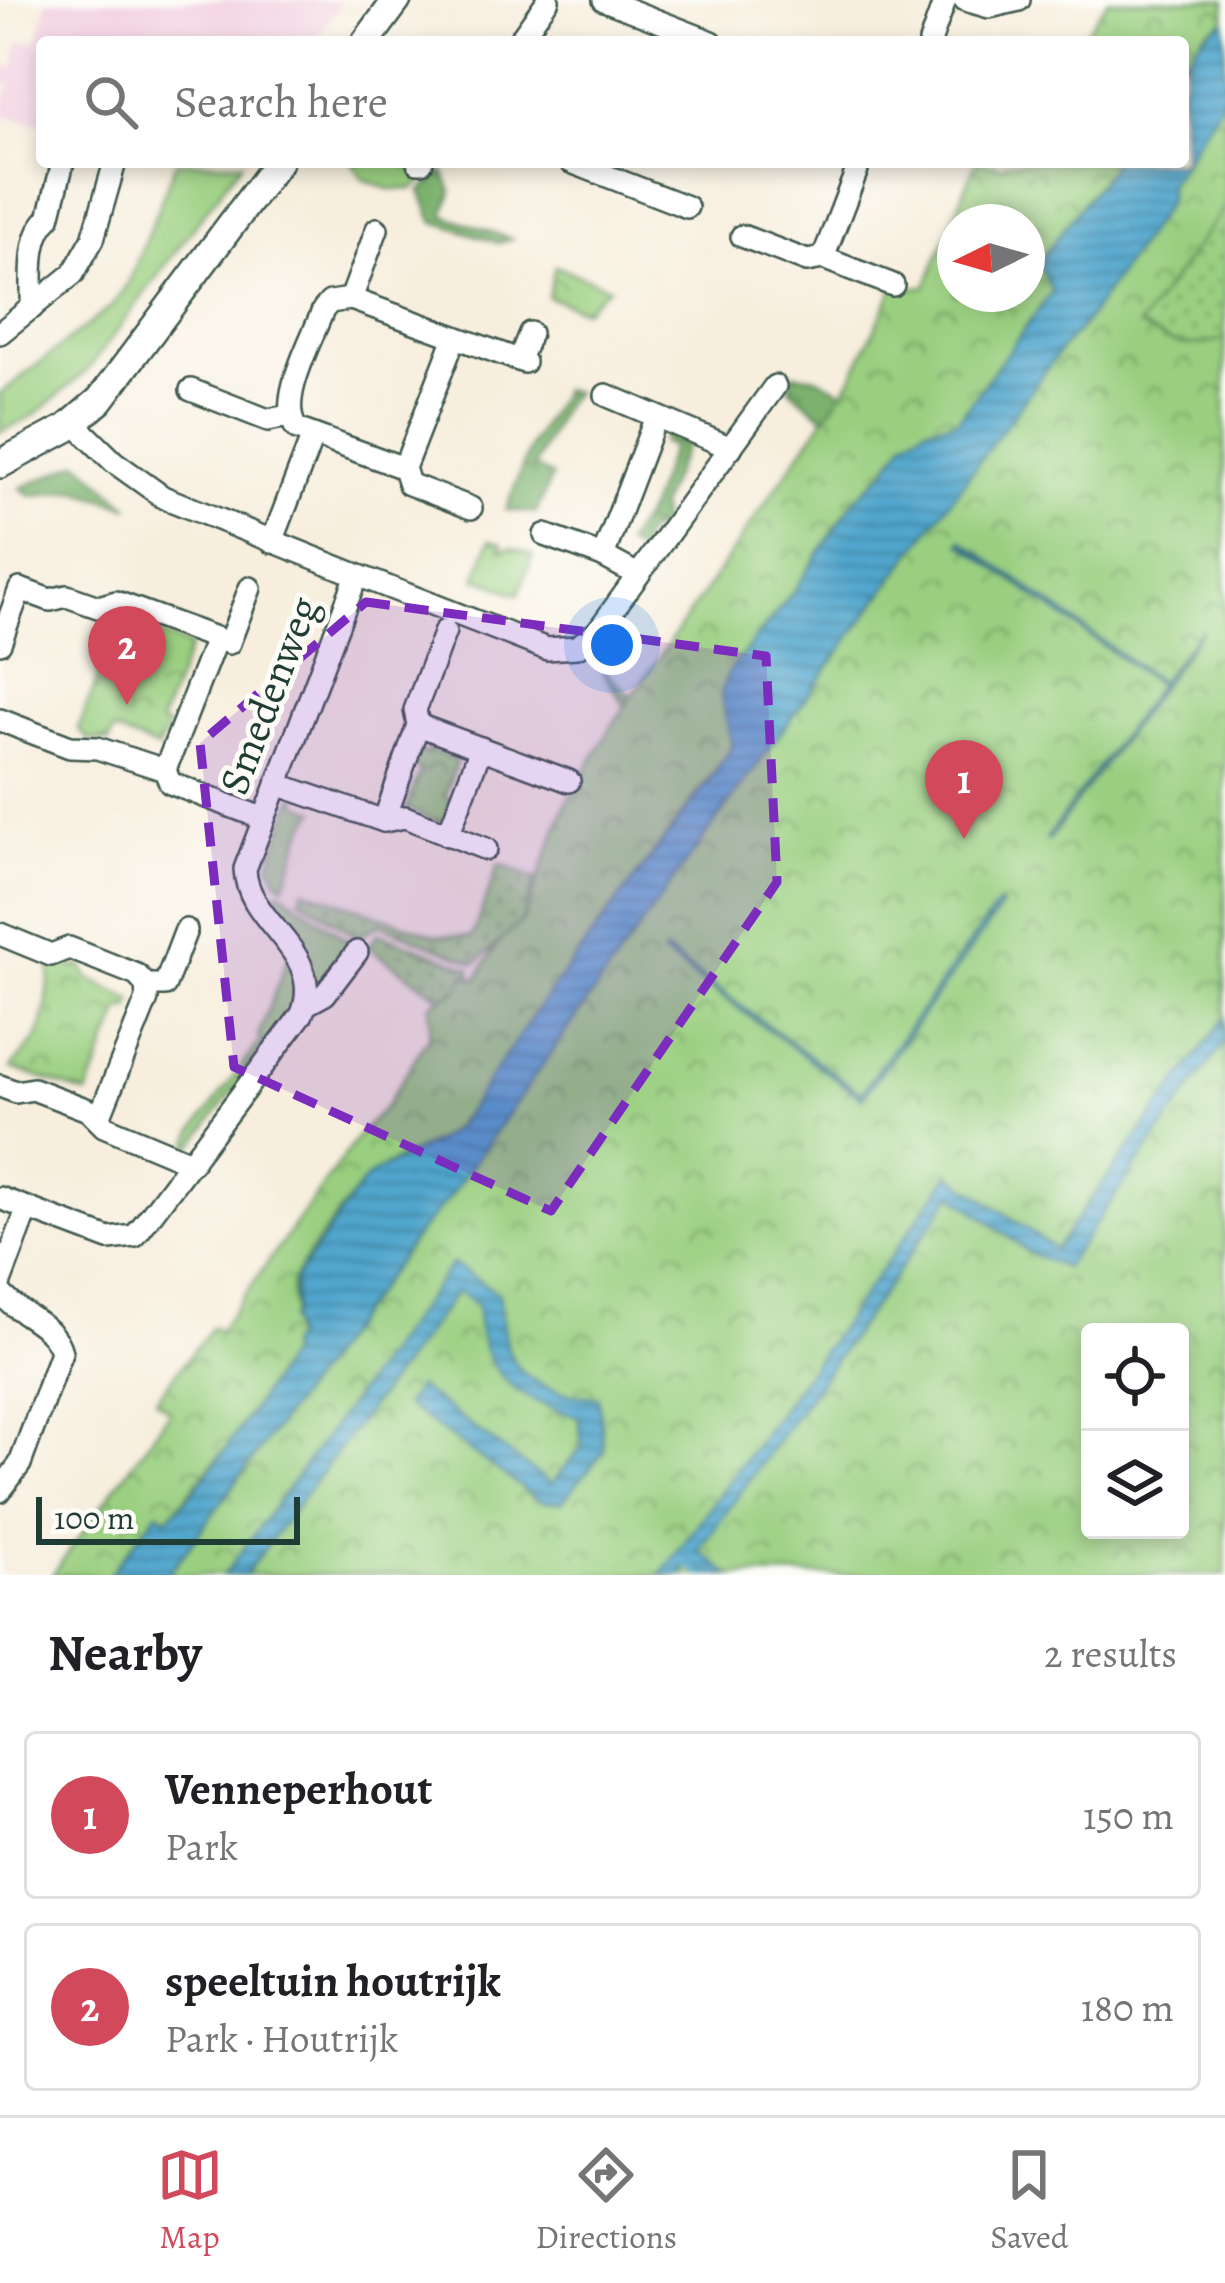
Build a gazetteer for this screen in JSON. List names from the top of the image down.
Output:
{
  "streets": {
    "street": ["Smedenweg"]
  },
  "scale_bar": "100 m",
  "north": "left",
  "page": {
    "search": "Search here",
    "pins": ["2", "1"],
    "scale": "100 m",
    "heading": ["Nearby", "2 results"],
    "list": [
      {
        "mark": "1",
        "name": "Venneperhout",
        "note": "Park",
        "value": "150 m"
      },
      {
        "mark": "2",
        "name": "speeltuin houtrijk",
        "note": "Park · Houtrijk",
        "value": "180 m"
      }
    ],
    "nav": ["Map", "Directions", "Saved"]
  }
}
